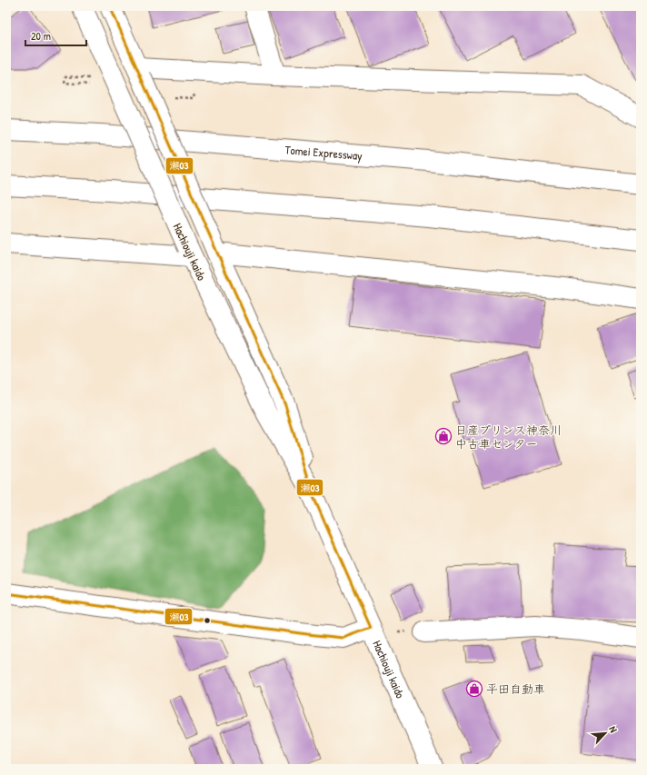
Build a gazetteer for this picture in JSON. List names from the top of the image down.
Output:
{
  "streets": {
    "main road": ["Tomei Expressway", "Hachiouji kaido"]
  },
  "places": {
    "shop": ["日産プリンス神奈川 中古車センター", "平田自動車"]
  },
  "lines": ["transit line 瀬03"],
  "scale_bar": "20 m",
  "north": "top right"
}
